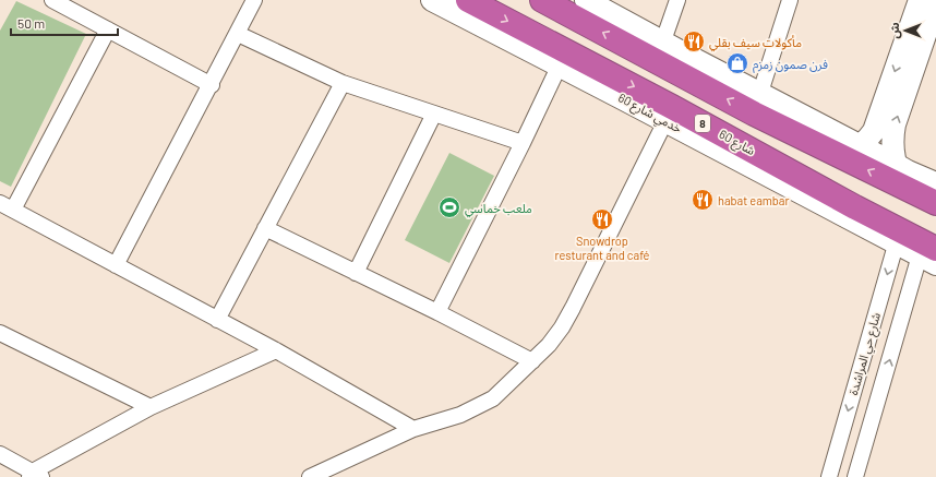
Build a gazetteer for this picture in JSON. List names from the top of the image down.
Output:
{
  "streets": {
    "highway": ["8", "شارع 60"],
    "street": ["شارع حي المراشدة"]
  },
  "crossings": [
    ["شارع 60", "شارع حي المراشدة"]
  ],
  "places": {
    "restaurant": ["مأكولات سيف بقلي", "habat eambar", "Snowdrop resturant and café"],
    "shop": ["فرن صمون زمزم"],
    "sports": ["ملعب خماسي"]
  },
  "scale_bar": "50 m",
  "north": "left"
}
